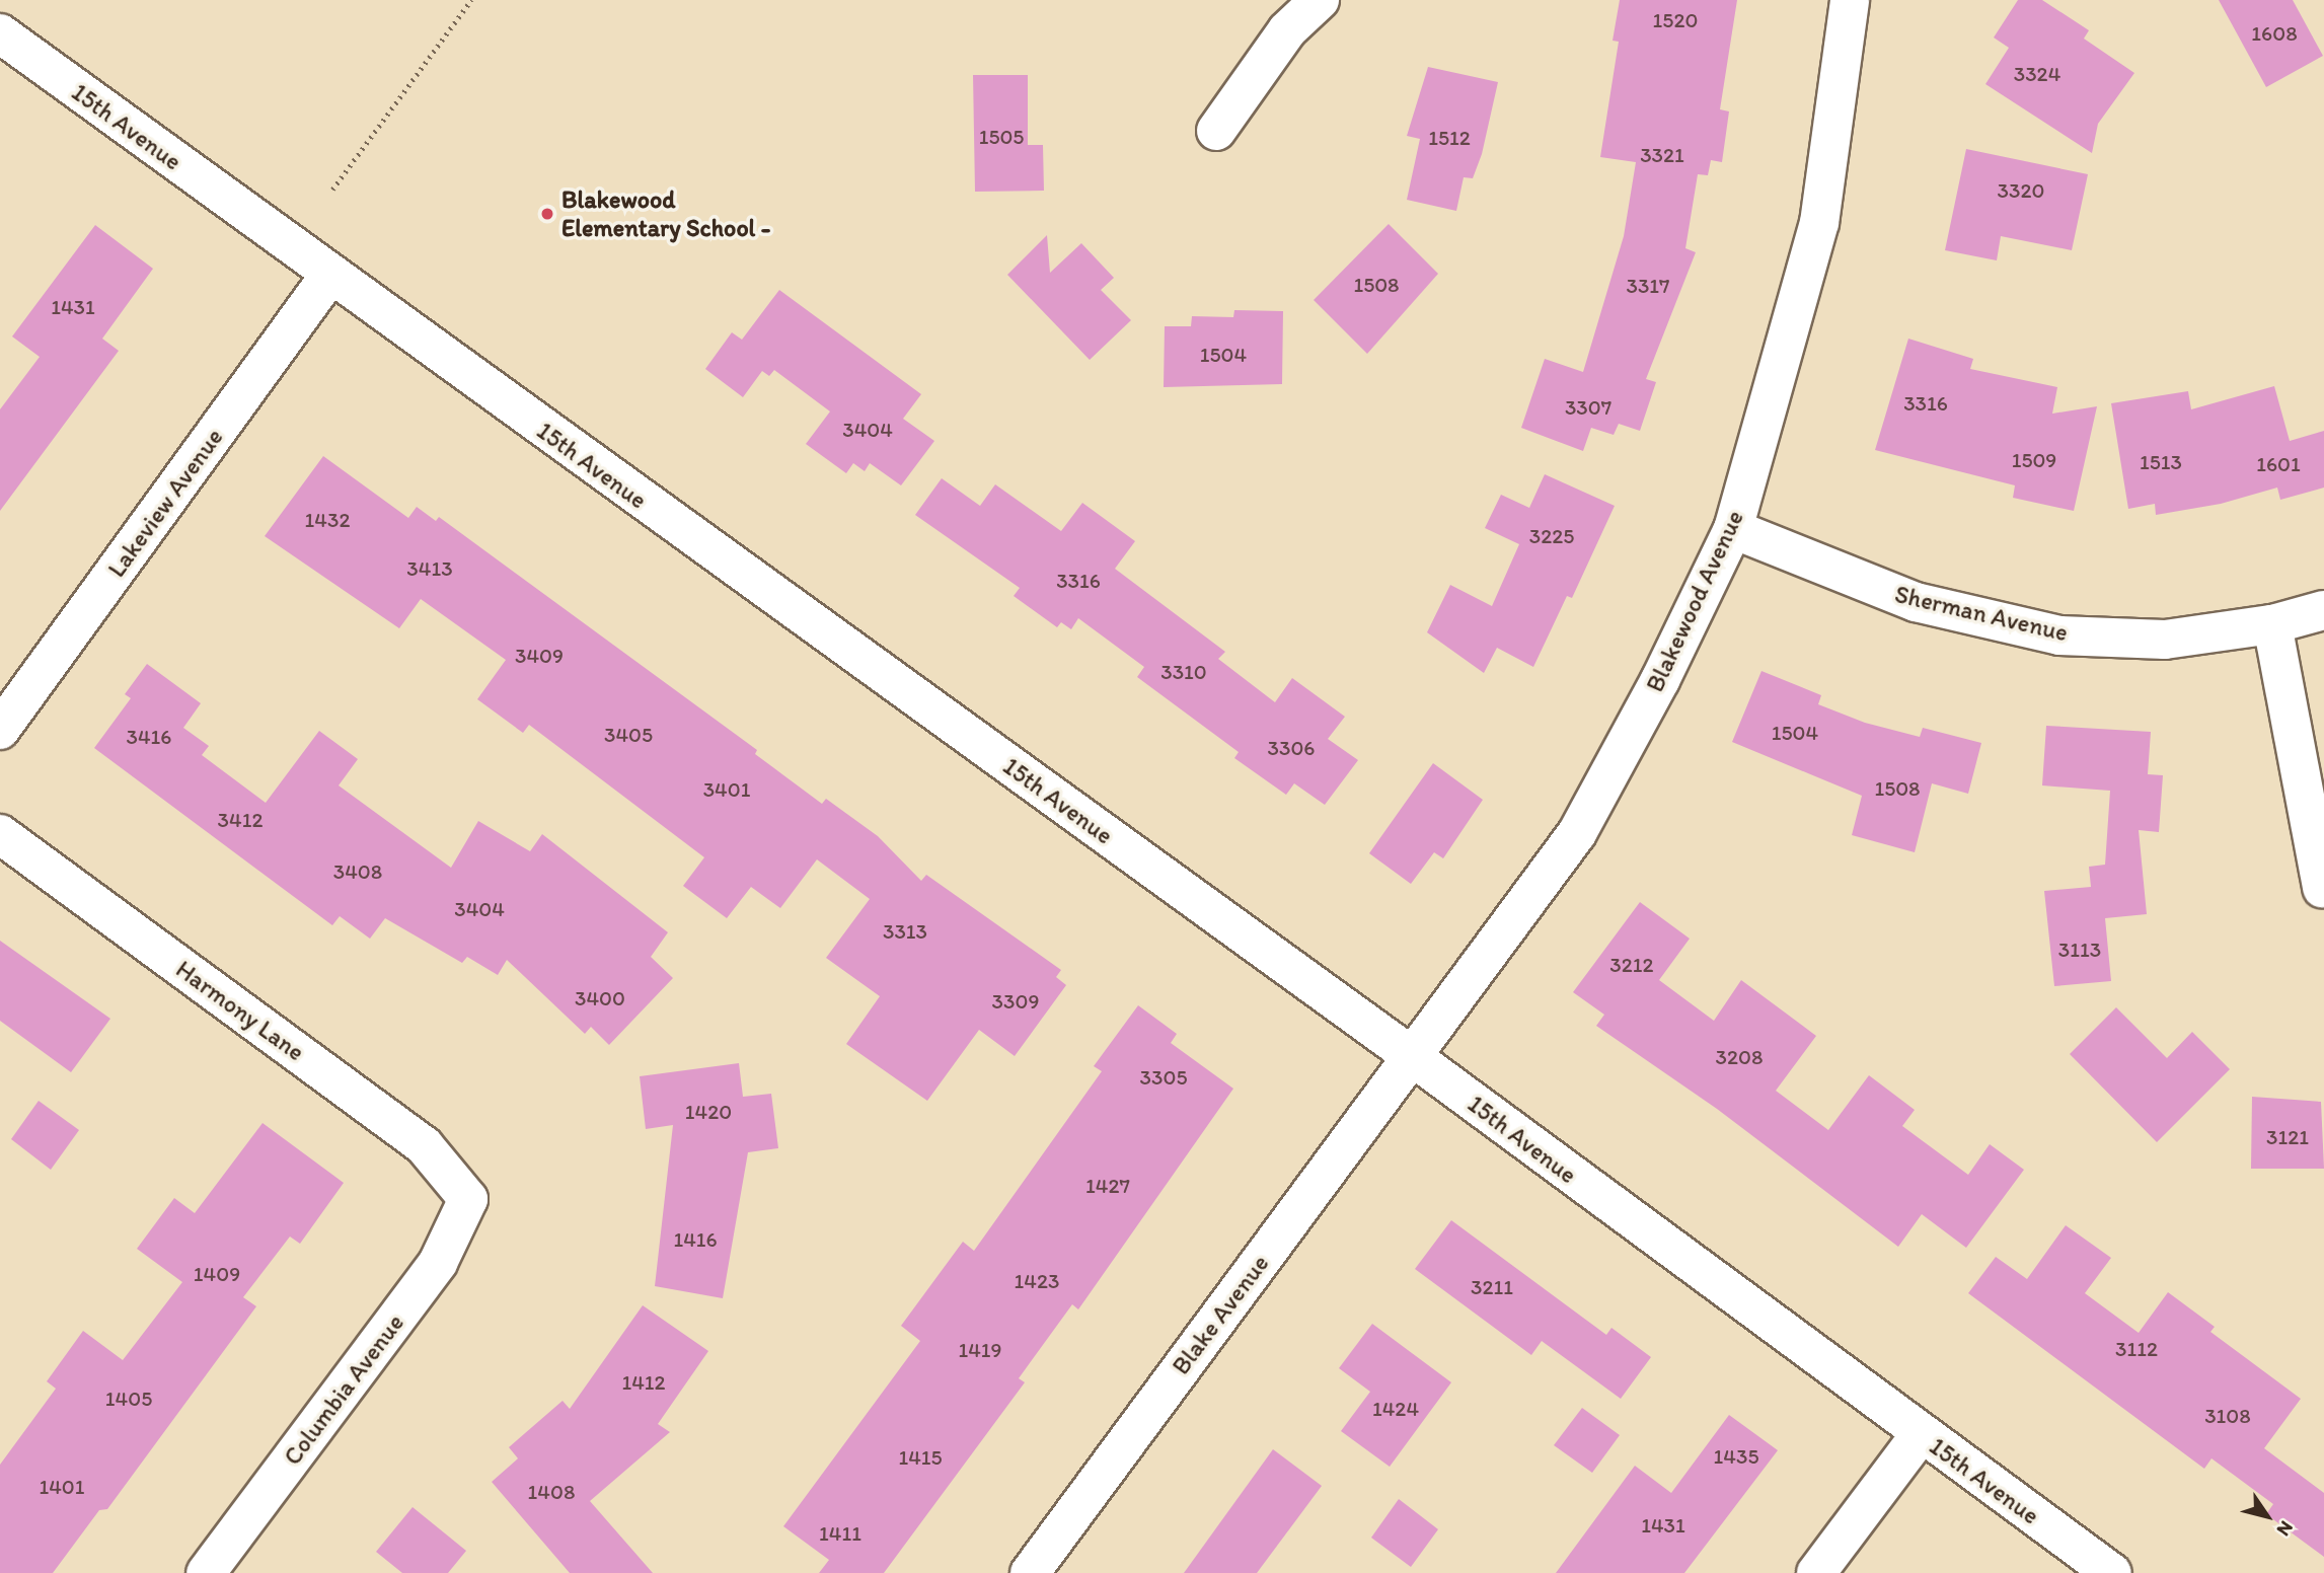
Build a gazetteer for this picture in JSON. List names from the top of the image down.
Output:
{
  "streets": {
    "street": [
      "15th Avenue",
      "Lakeview Avenue",
      "Blakewood Avenue",
      "Sherman Avenue",
      "Harmony Lane",
      "Blake Avenue",
      "Columbia Avenue"
    ]
  },
  "crossings": [
    ["15th Avenue", "Lakeview Avenue"],
    ["15th Avenue", "Blakewood Avenue"],
    ["15th Avenue", "Blake Avenue"],
    ["Blakewood Avenue", "Sherman Avenue"],
    ["Blakewood Avenue", "Blake Avenue"],
    ["Harmony Lane", "Columbia Avenue"]
  ],
  "places": ["Blakewood Elementary School -"],
  "house_numbers": [
    "1520",
    "1608",
    "3324",
    "1505",
    "1512",
    "3321",
    "3320",
    "1508",
    "3317",
    "1431",
    "1504",
    "3316",
    "3307",
    "3404",
    "1509",
    "1513",
    "1601",
    "1432",
    "3225",
    "3413",
    "3316",
    "3409",
    "3310",
    "1504",
    "3405",
    "3416",
    "3306",
    "1508",
    "3401",
    "3412",
    "3408",
    "3404",
    "3313",
    "3113",
    "3212",
    "3400",
    "3309",
    "3208",
    "3305",
    "1420",
    "3121",
    "1427",
    "1416",
    "1409",
    "1423",
    "3211",
    "3112",
    "1419",
    "1412",
    "1405",
    "1424",
    "3108",
    "1435",
    "1415",
    "1401",
    "1408",
    "1431",
    "1411"
  ],
  "north": "bottom right"
}
